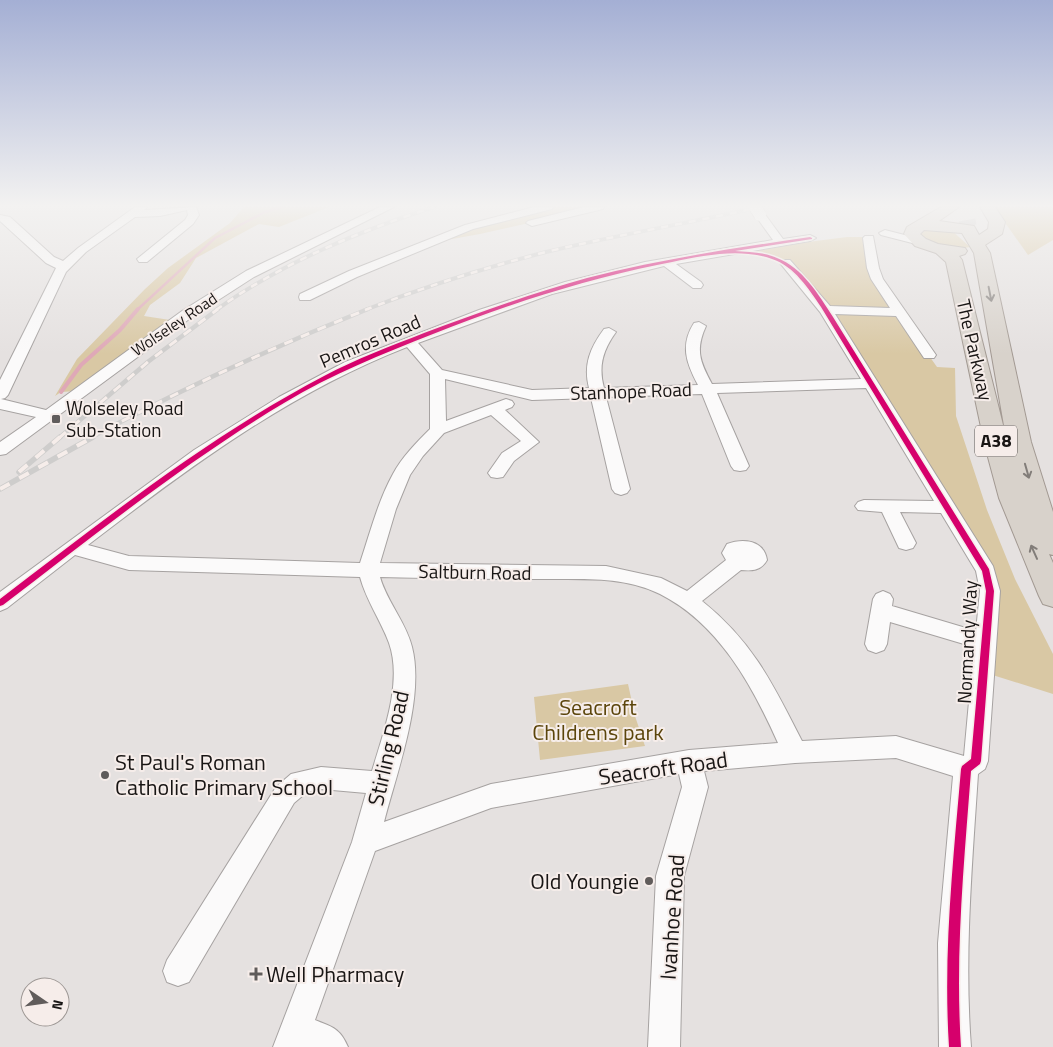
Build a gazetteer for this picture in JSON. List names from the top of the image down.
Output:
{
  "streets": {
    "highway": ["The Parkway", "A38"],
    "street": [
      "Wolseley Road",
      "Pemros Road",
      "Stanhope Road",
      "Saltburn Road",
      "Normandy Way",
      "Stirling Road",
      "Seacroft Road",
      "Ivanhoe Road"
    ]
  },
  "crossings": [
    ["Pemros Road", "Saltburn Road"],
    ["Stanhope Road", "Normandy Way"],
    ["Saltburn Road", "Stirling Road"],
    ["Saltburn Road", "Seacroft Road"],
    ["Normandy Way", "Seacroft Road"],
    ["Stirling Road", "Seacroft Road"],
    ["Seacroft Road", "Ivanhoe Road"]
  ],
  "parks": ["Seacroft Childrens park"],
  "places": {
    "transit": ["Wolseley Road Sub-Station"],
    "other": ["St Paul's Roman Catholic Primary School", "Old Youngie"],
    "health": ["Well Pharmacy"]
  },
  "north": "right"
}
